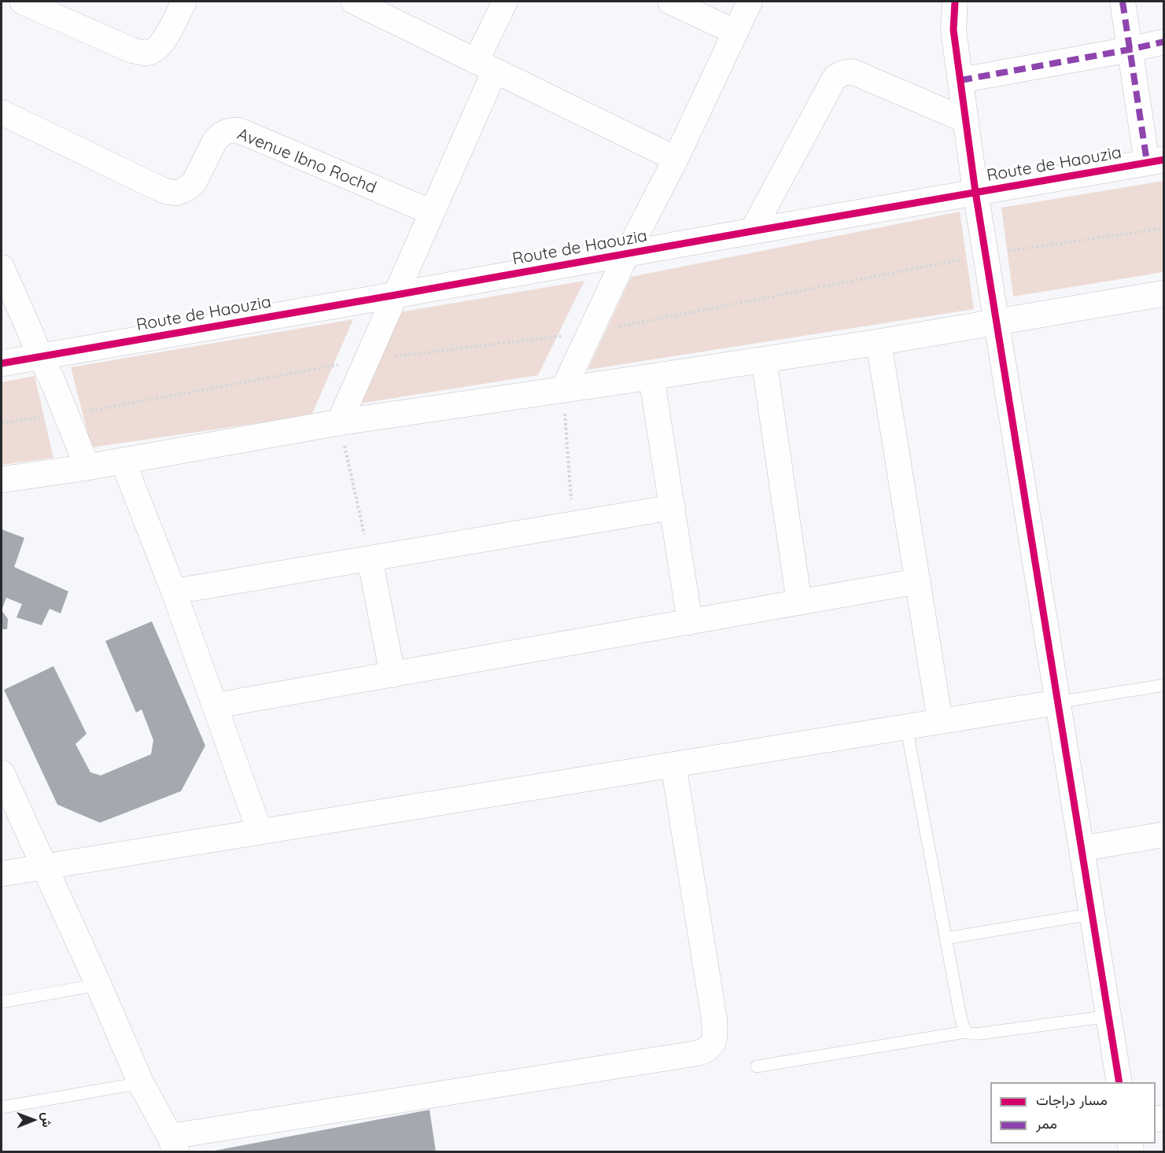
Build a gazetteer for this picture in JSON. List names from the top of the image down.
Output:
{
  "streets": {
    "street": ["Avenue Ibno Rochd", "Route de Haouzia"]
  },
  "legend": ["مسار دراجات", "ممر"],
  "north": "right"
}
